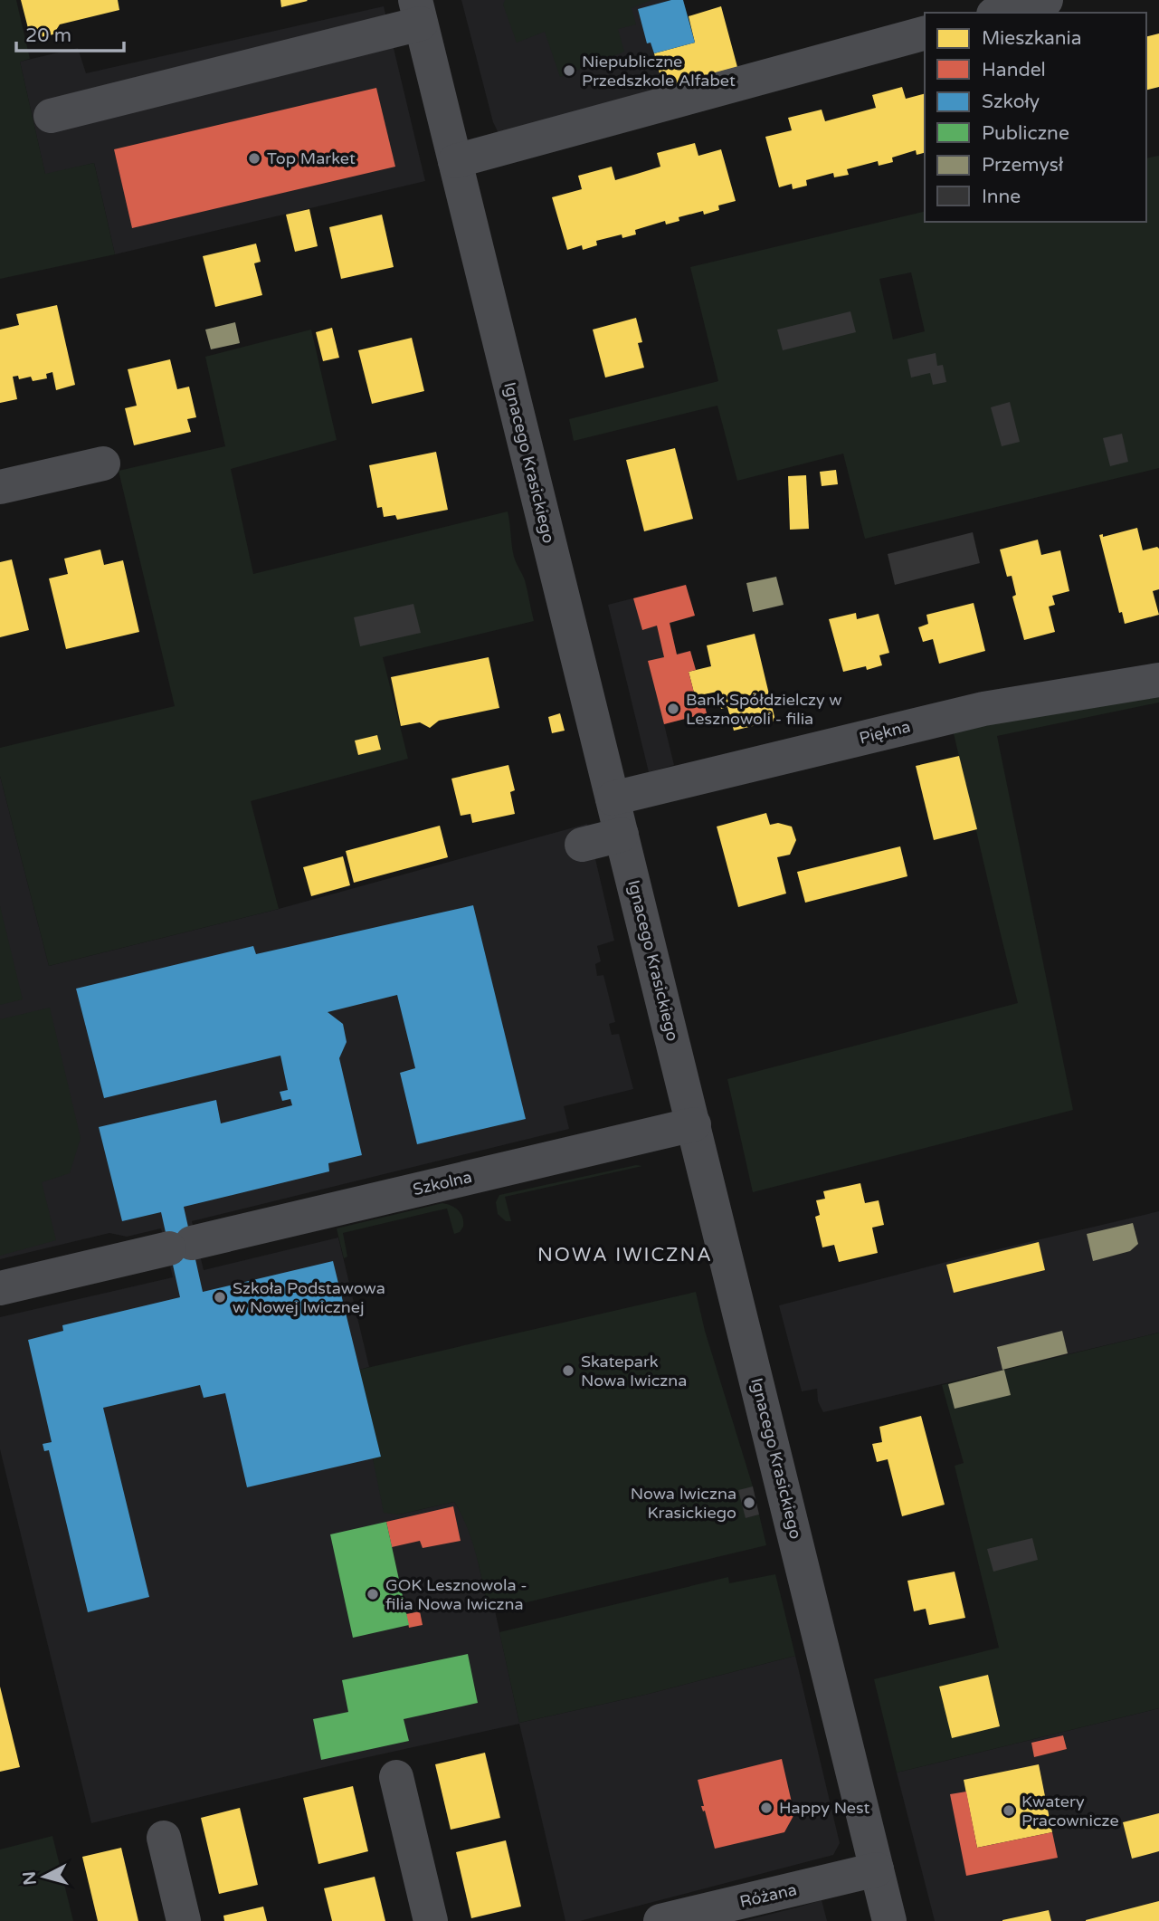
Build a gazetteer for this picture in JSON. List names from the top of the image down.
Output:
{
  "streets": {
    "street": [
      "Ignacego Krasickiego",
      "Piękna",
      "Szkolna",
      "Różana"
    ]
  },
  "crossings": [
    ["Ignacego Krasickiego", "Piękna"],
    ["Ignacego Krasickiego", "Szkolna"],
    ["Ignacego Krasickiego", "Różana"]
  ],
  "districts": ["NOWA IWICZNA"],
  "places": [
    "Niepubliczne Przedszkole Alfabet",
    "Top Market",
    "Bank Spółdzielczy w Lesznowoli - filia",
    "Szkoła Podstawowa w Nowej Iwicznej",
    "Skatepark Nowa Iwiczna",
    "Nowa Iwiczna Krasickiego",
    "GOK Lesznowola - filia Nowa Iwiczna",
    "Happy Nest",
    "Kwatery Pracownicze"
  ],
  "legend": [
    "Mieszkania",
    "Handel",
    "Szkoły",
    "Publiczne",
    "Przemysł",
    "Inne"
  ],
  "scale_bar": "20 m",
  "north": "left"
}
